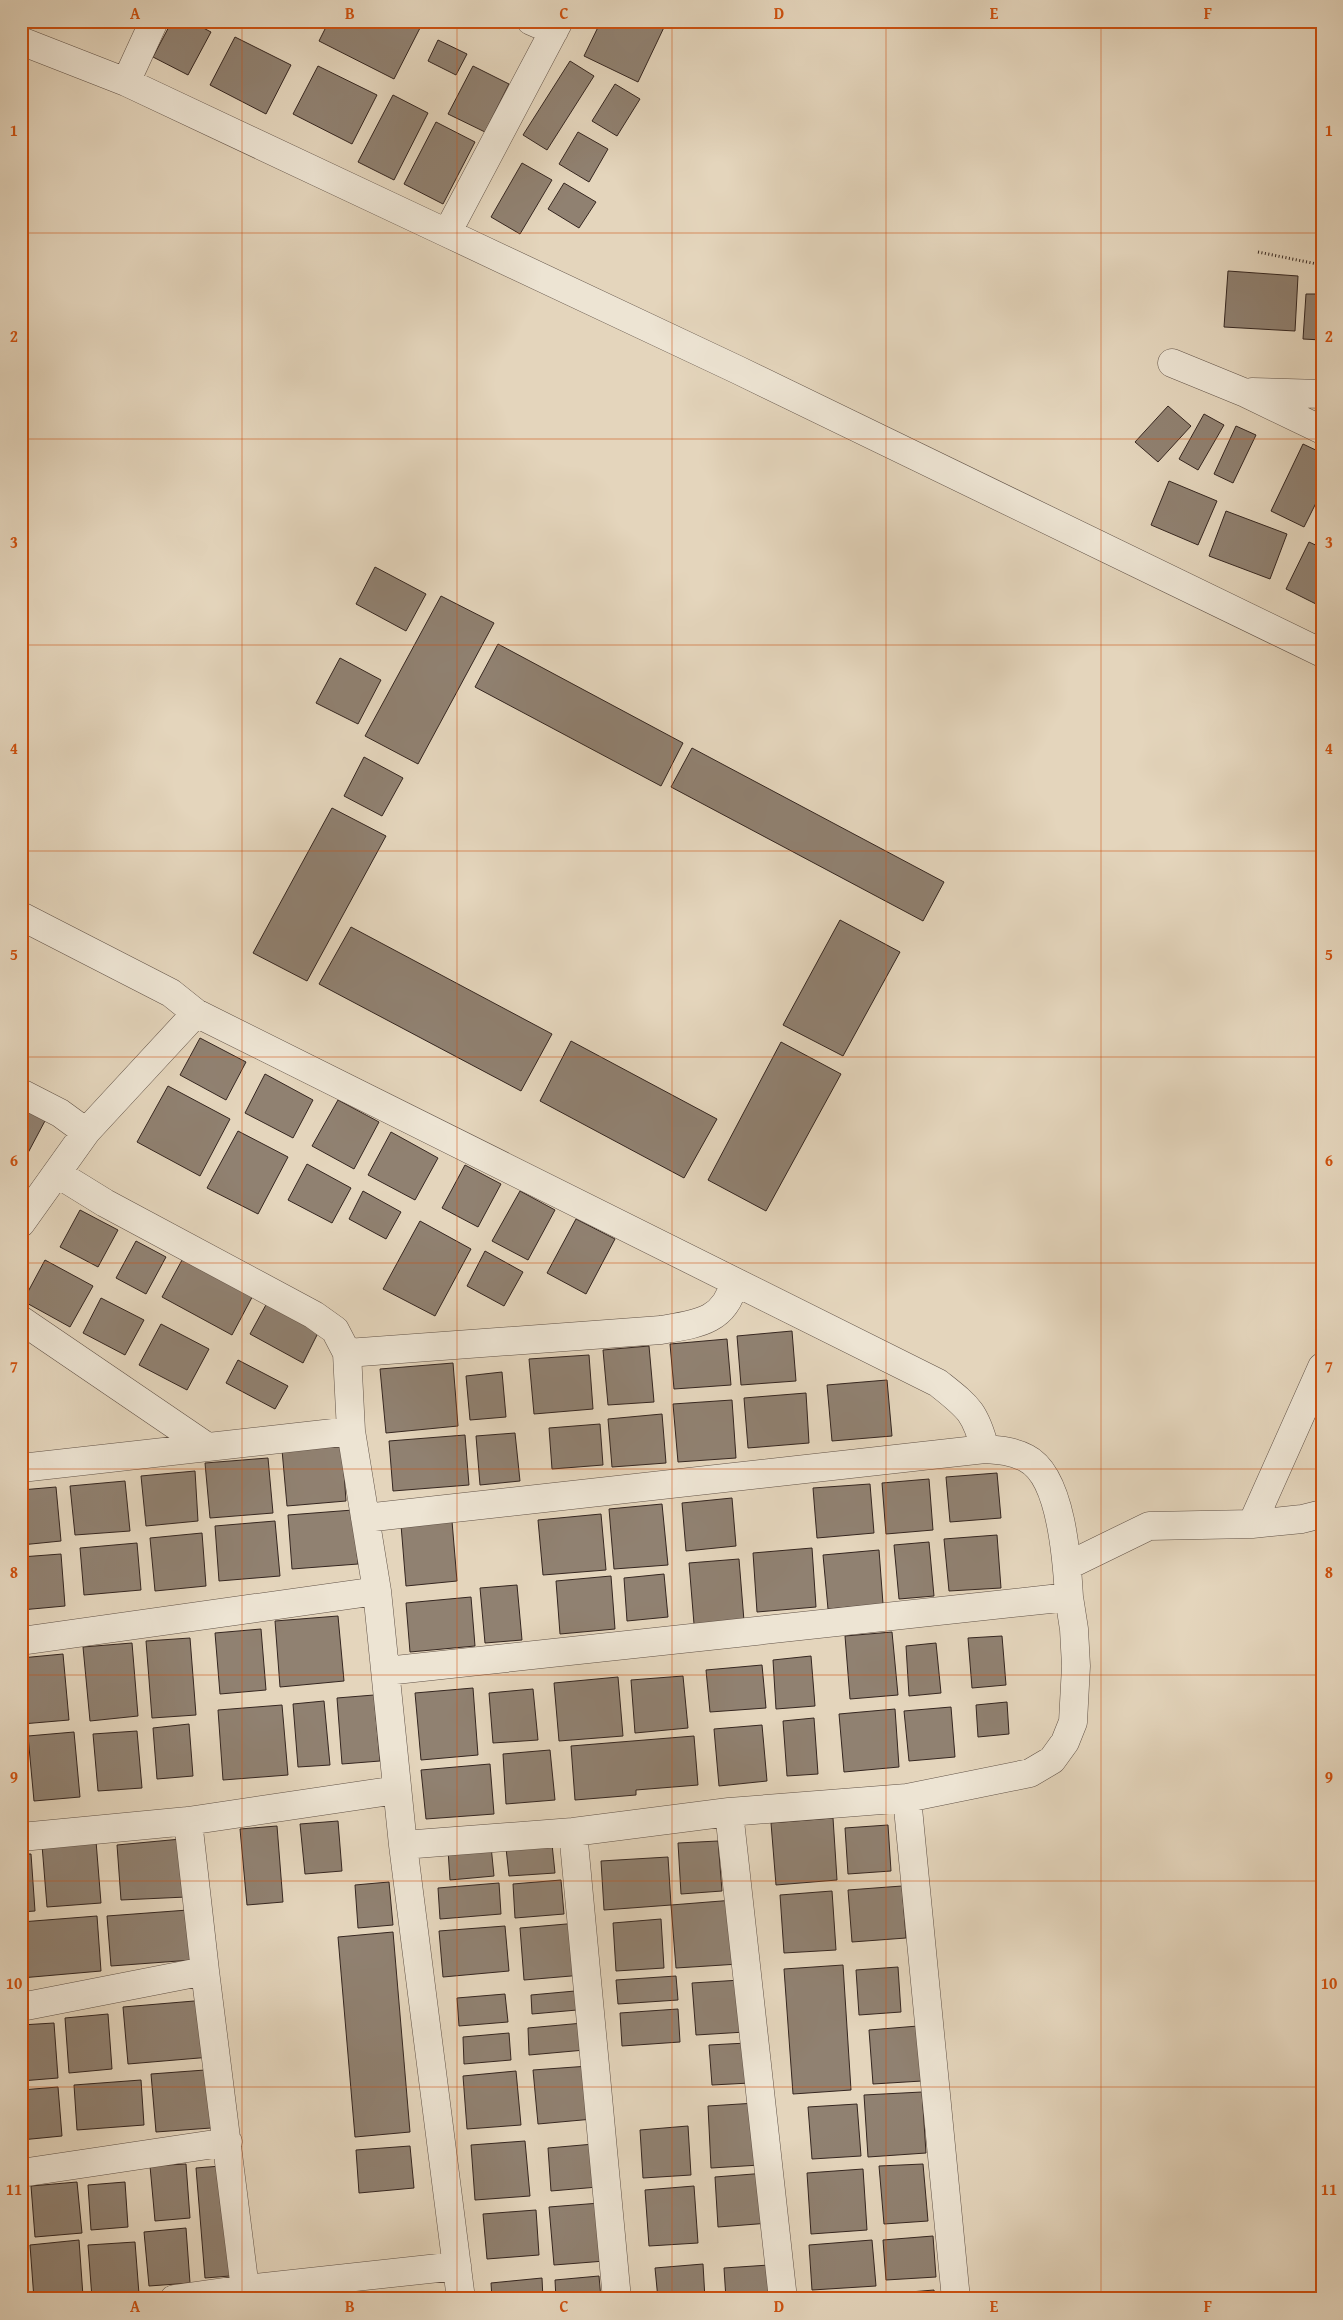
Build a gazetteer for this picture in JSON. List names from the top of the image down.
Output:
{
  "grid": {
    "columns": [
      "A",
      "B",
      "C",
      "D",
      "E",
      "F"
    ],
    "rows": [
      "1",
      "2",
      "3",
      "4",
      "5",
      "6",
      "7",
      "8",
      "9",
      "10",
      "11"
    ]
  }
}
